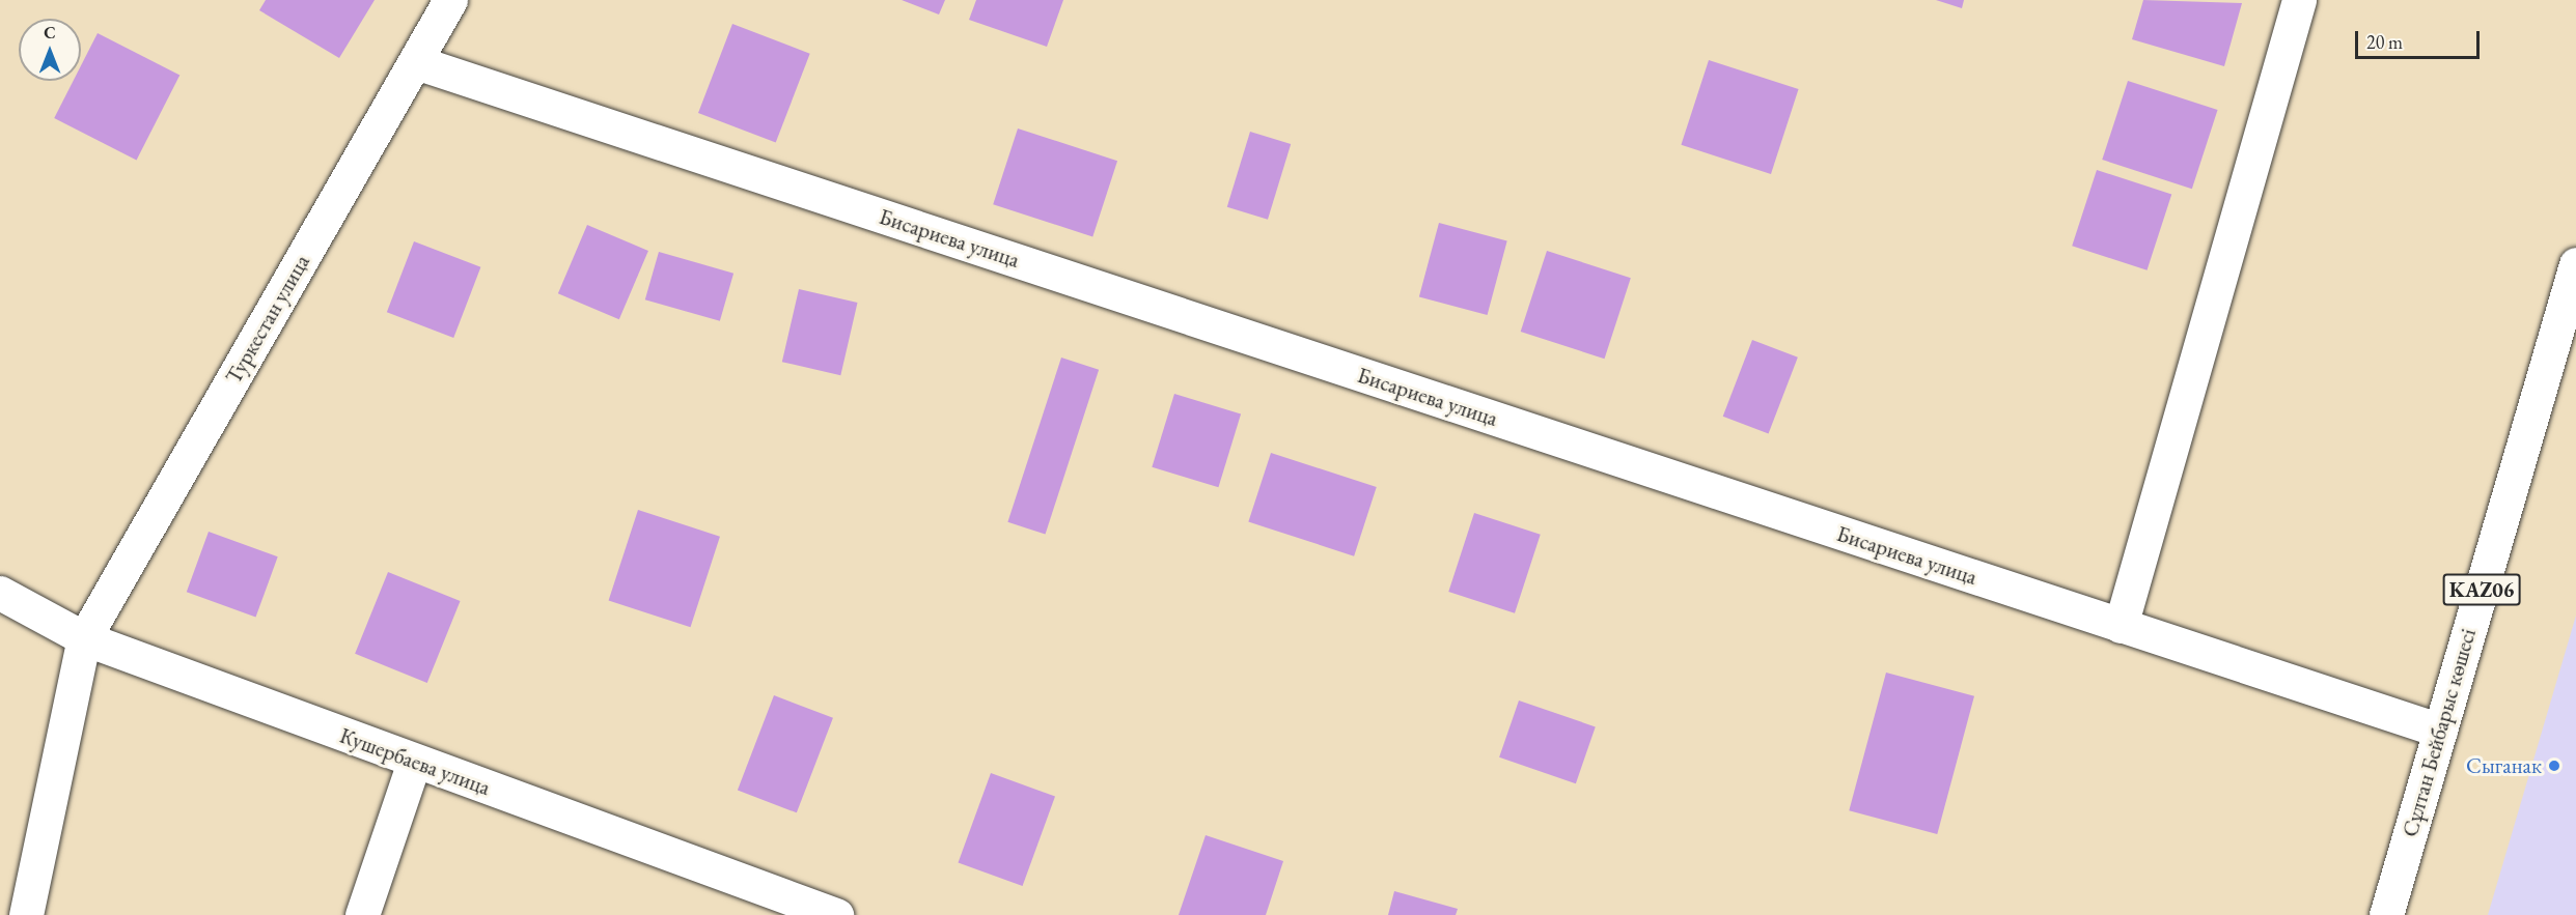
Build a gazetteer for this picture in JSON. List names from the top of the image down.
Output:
{
  "streets": {
    "street": [
      "Бисариева улица",
      "Туркестан улица",
      "KAZ06",
      "Сұлтан Бейбарыс көшесі",
      "Кушербаева улица"
    ]
  },
  "crossings": [
    ["Бисариева улица", "Туркестан улица"],
    ["Бисариева улица", "Сұлтан Бейбарыс көшесі"],
    ["Туркестан улица", "Кушербаева улица"]
  ],
  "places": ["Сыганак"],
  "scale_bar": "20 m",
  "north": "top"
}
